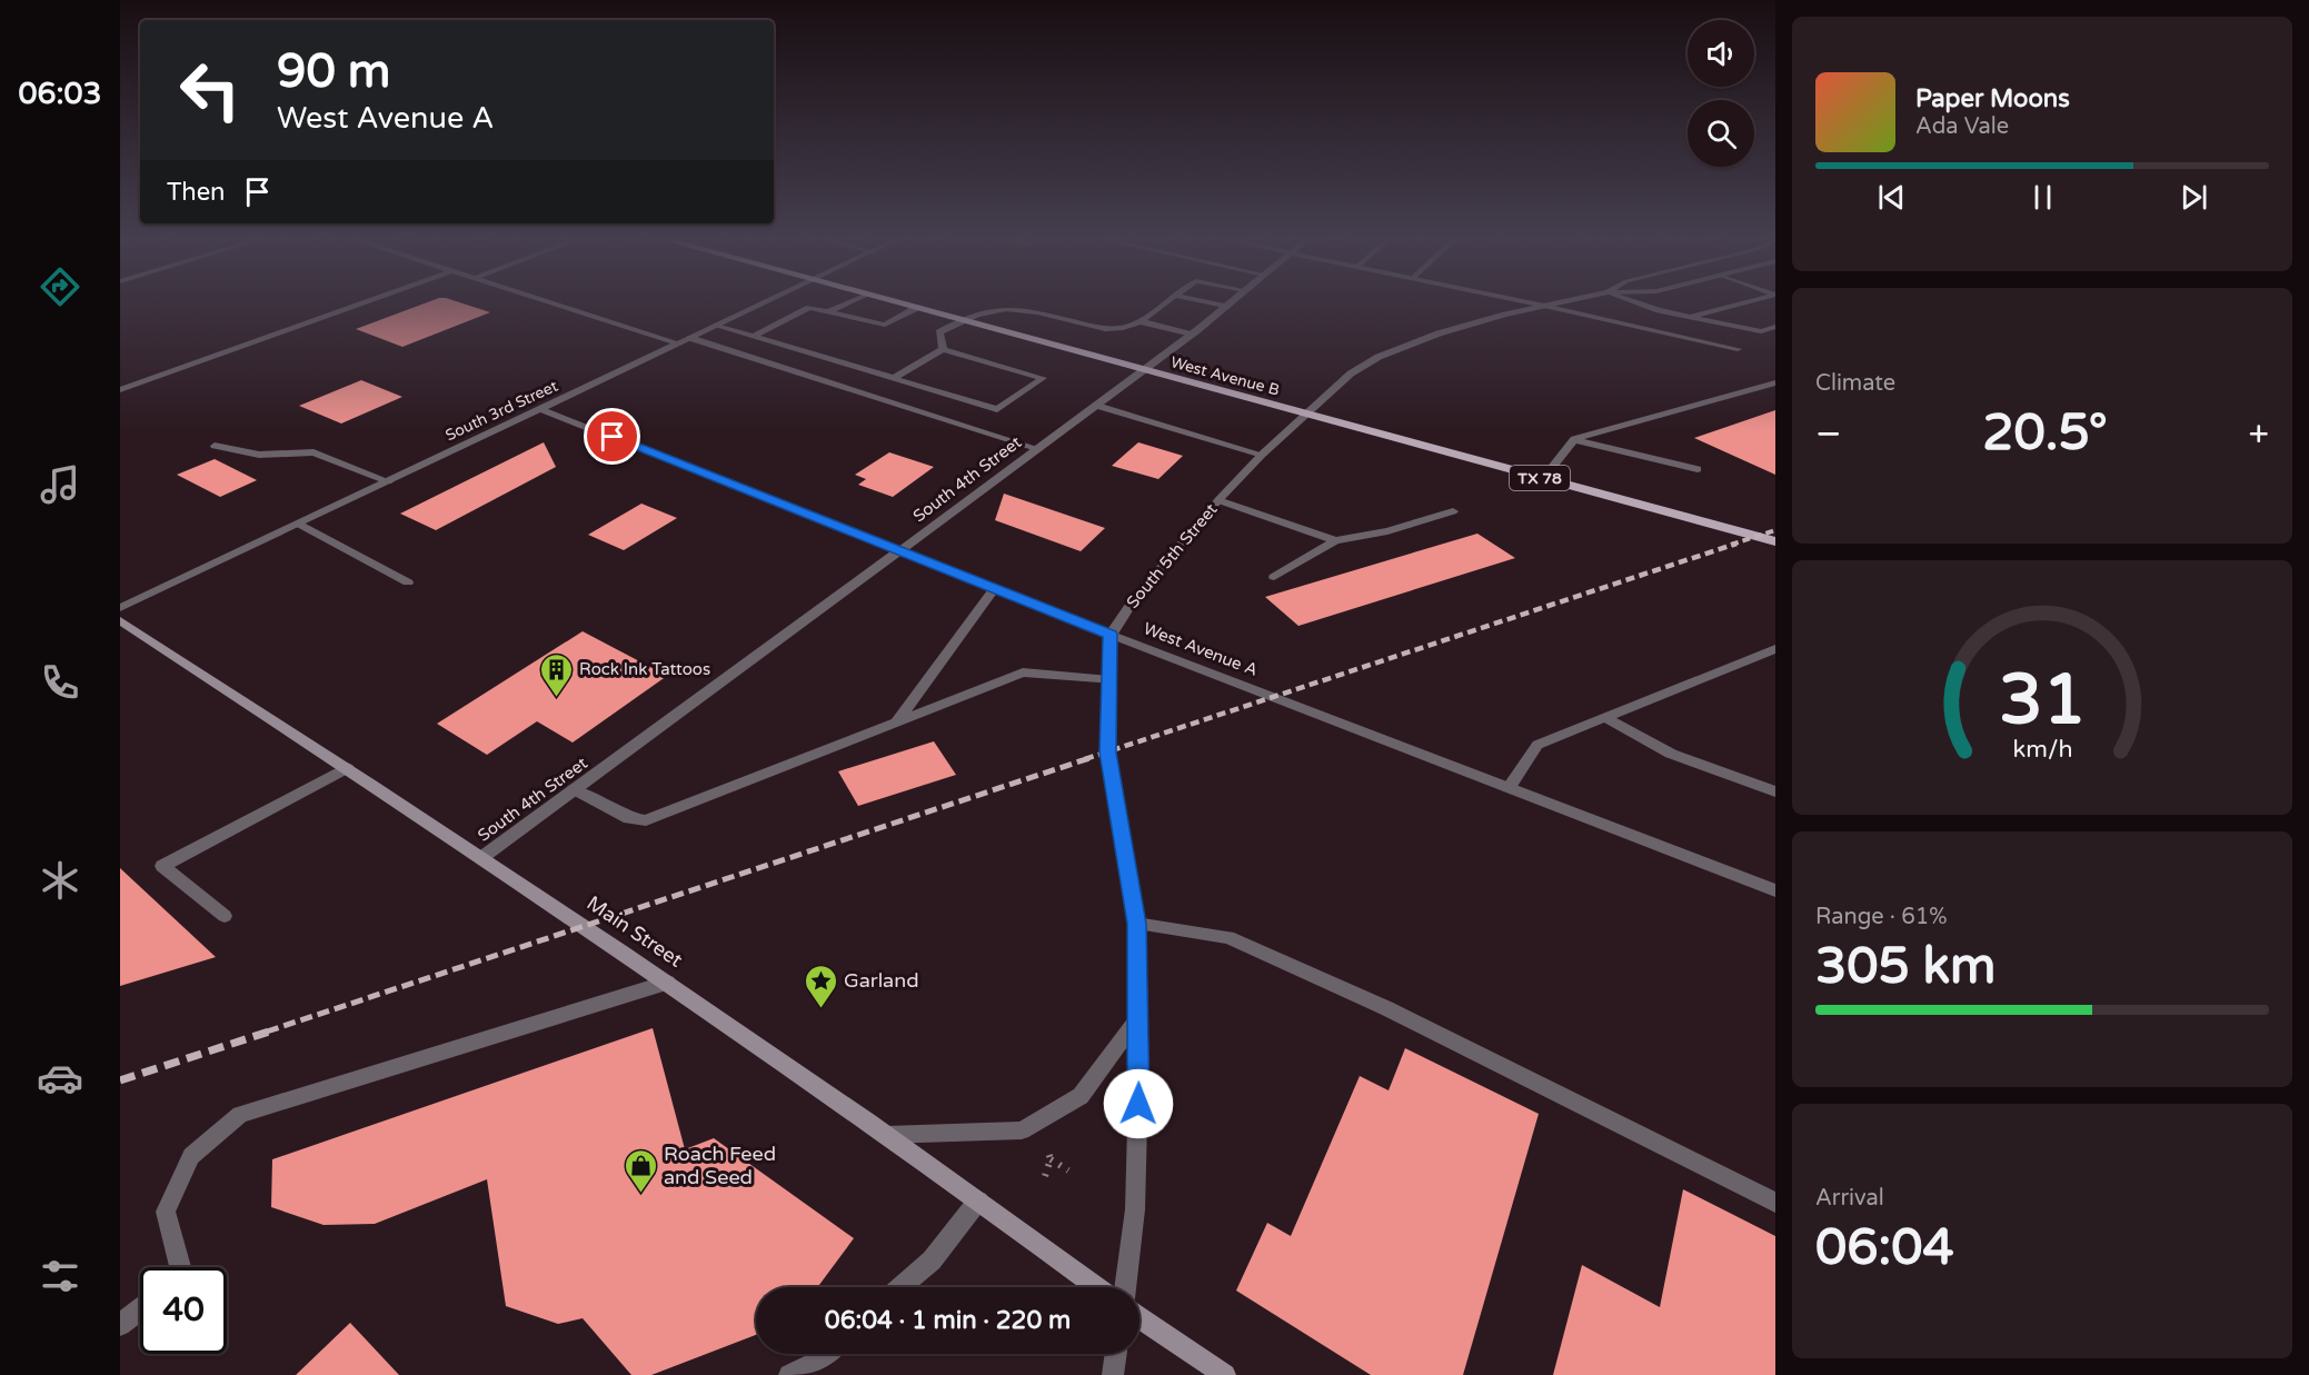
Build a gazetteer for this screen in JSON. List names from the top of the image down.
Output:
{
  "streets": {
    "main road": ["West Avenue B", "TX 78", "Main Street"],
    "street": [
      "South 3rd Street",
      "South 4th Street",
      "South 5th Street",
      "West Avenue A"
    ]
  },
  "crossings": [
    ["West Avenue B", "South 4th Street"],
    ["West Avenue B", "South 5th Street"],
    ["South 3rd Street", "West Avenue A"],
    ["South 4th Street", "West Avenue A"],
    ["South 4th Street", "Main Street"],
    ["South 5th Street", "West Avenue A"]
  ],
  "places": {
    "building": ["Rock Ink Tattoos"],
    "place": ["Garland"],
    "shop": ["Roach Feed and Seed"]
  },
  "page": {
    "tabs": "06:03",
    "turn": ["90 m", "West Avenue A"],
    "song": ["Paper Moons", "Ada Vale"],
    "then": "Then",
    "tile": [
      "Climate",
      ["Range · 61%", "305 km"],
      ["Arrival", "06:04"]
    ],
    "heat": ["−", "20.5°", "+"],
    "limit": "40",
    "trip": "06:04 · 1 min · 220 m",
    "gauge": ["31", "km/h"]
  }
}
